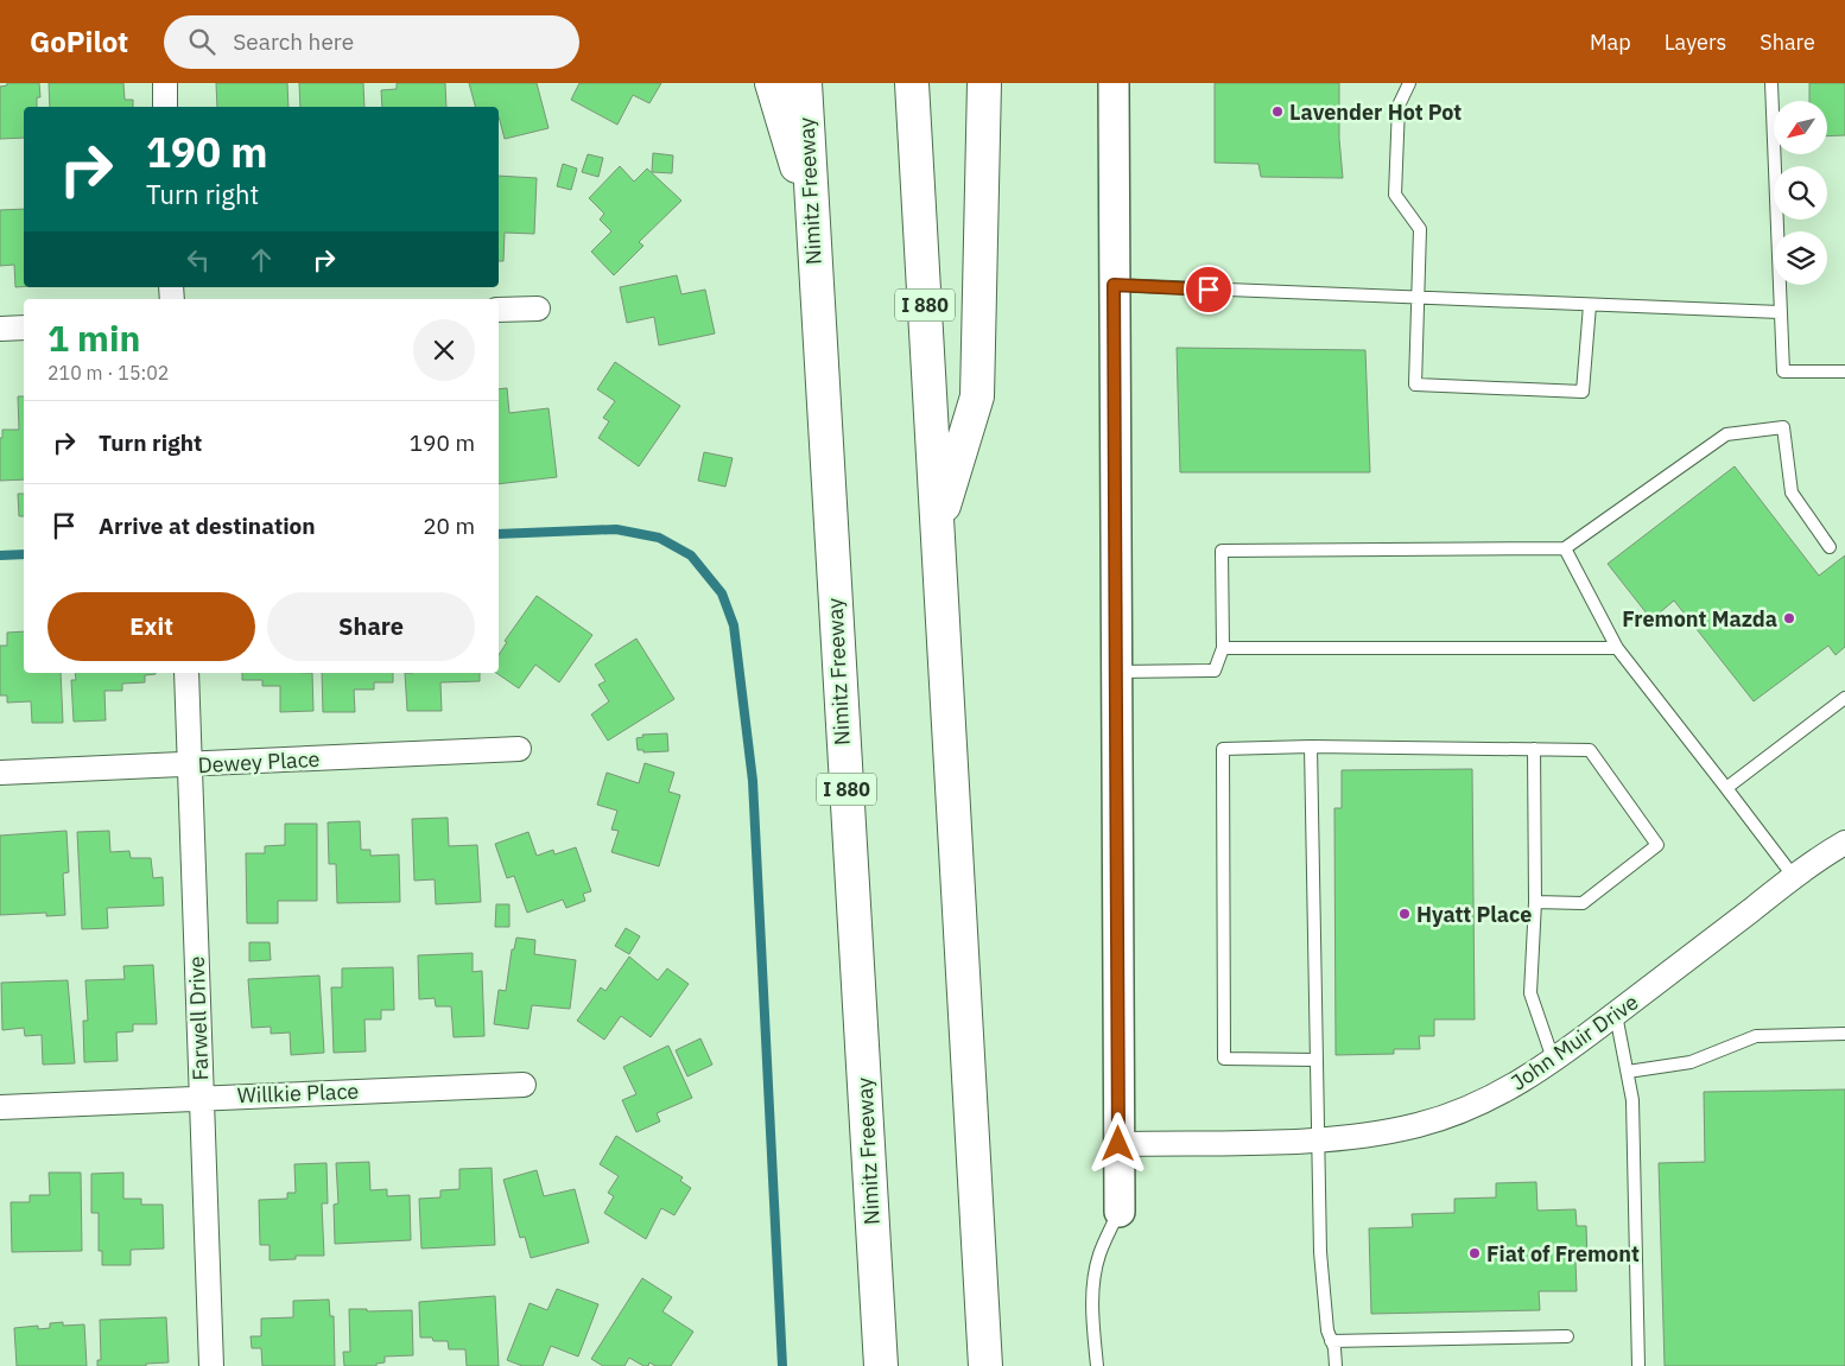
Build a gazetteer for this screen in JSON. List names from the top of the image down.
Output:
{
  "streets": {
    "highway": ["Nimitz Freeway", "I 880"],
    "street": [
      "Dewey Place",
      "Farwell Drive",
      "John Muir Drive",
      "Willkie Place"
    ]
  },
  "crossings": [
    ["Dewey Place", "Farwell Drive"],
    ["Farwell Drive", "Willkie Place"]
  ],
  "places": [
    "Lavender Hot Pot",
    "Fremont Mazda",
    "Hyatt Place",
    "Fiat of Fremont"
  ],
  "north": "bottom left",
  "page": {
    "header": "GoPilot",
    "search": "Search here",
    "nav": ["Map", "Layers", "Share"],
    "turn": ["190 m", "Turn right"],
    "heading": ["1 min", "210 m · 15:02"],
    "list": [
      {
        "name": "Turn right",
        "value": "190 m"
      },
      {
        "name": "Arrive at destination",
        "value": "20 m"
      }
    ],
    "buttons": ["Exit", "Share"]
  }
}
